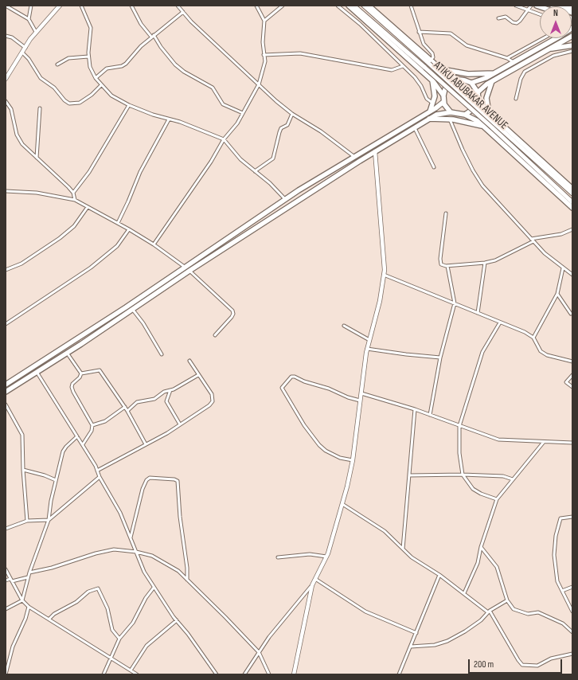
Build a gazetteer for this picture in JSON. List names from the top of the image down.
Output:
{
  "streets": {
    "main road": ["ATIKU ABUBAKAR AVENUE"]
  },
  "scale_bar": "200 m",
  "north": "top"
}
